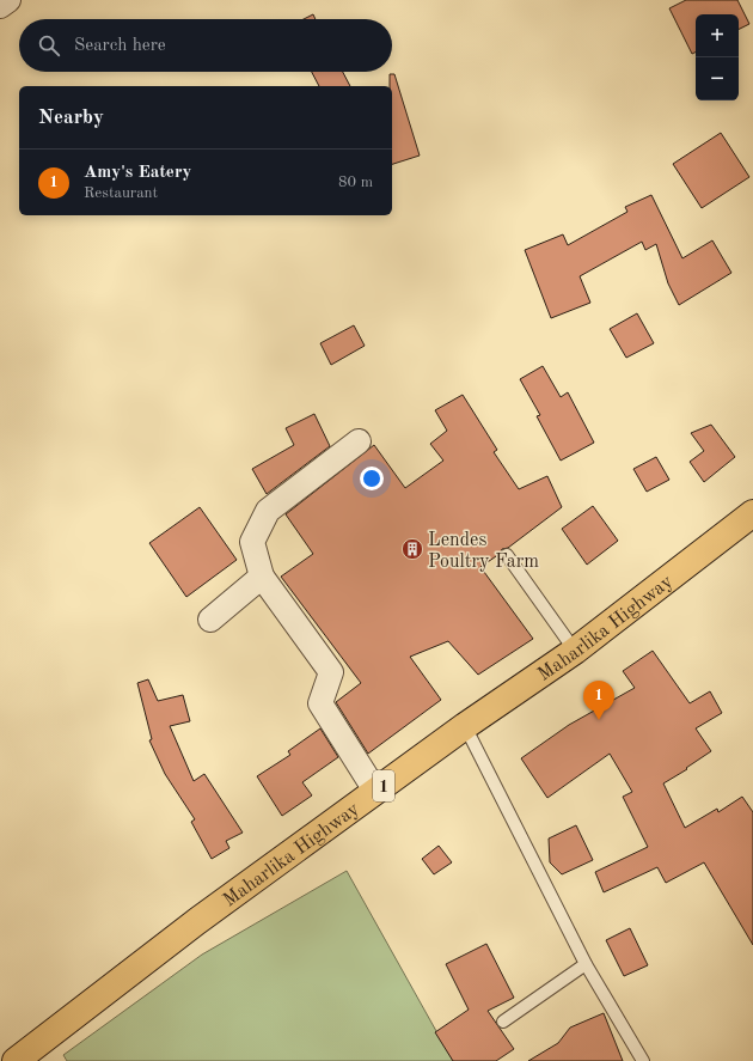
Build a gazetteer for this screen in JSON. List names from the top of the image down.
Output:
{
  "streets": {
    "highway": ["Maharlika Highway", "1"]
  },
  "places": {
    "building": ["Lendes Poultry Farm"]
  },
  "page": {
    "map_buttons": ["+", "−"],
    "search": "Search here",
    "heading": "Nearby",
    "list": [
      {
        "mark": "1",
        "name": "Amy's Eatery",
        "note": "Restaurant",
        "value": "80 m"
      }
    ],
    "pins": "1"
  }
}
